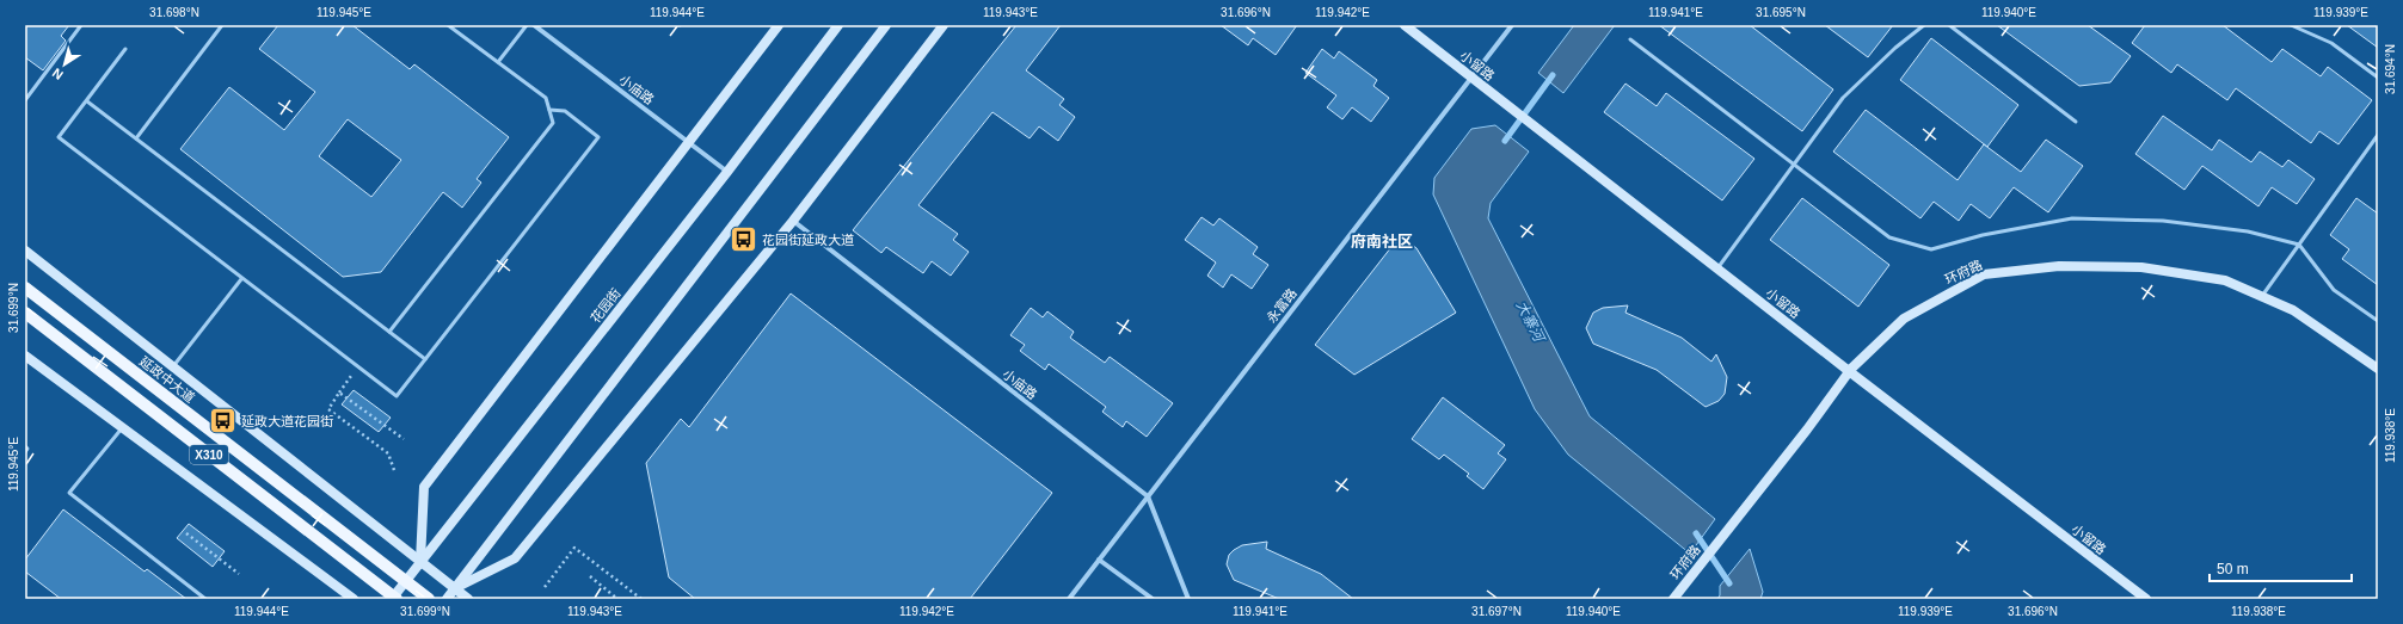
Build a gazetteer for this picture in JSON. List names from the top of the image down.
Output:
{
  "streets": {
    "main road": ["延政中大道", "X310"],
    "street": [
      "小留路",
      "小庙路",
      "环府路",
      "花园街",
      "永富路"
    ]
  },
  "crossings": [
    ["小留路", "环府路"],
    ["小留路", "永富路"],
    ["小庙路", "花园街"],
    ["小庙路", "永富路"],
    ["花园街", "延政中大道"],
    ["花园街", "X310"],
    ["延政中大道", "X310"]
  ],
  "districts": ["府南社区"],
  "water": ["大寨河"],
  "places": {
    "bus stop": ["花园街延政大道", "延政大道花园街"]
  },
  "scale_bar": "50 m",
  "north": "bottom left",
  "coordinates": [
    "31.698°N",
    "119.945°E",
    "119.944°E",
    "119.943°E",
    "31.696°N",
    "119.942°E",
    "119.941°E",
    "31.695°N",
    "119.940°E",
    "119.939°E",
    "31.694°N",
    "31.699°N",
    "119.938°E",
    "31.697°N"
  ]
}
